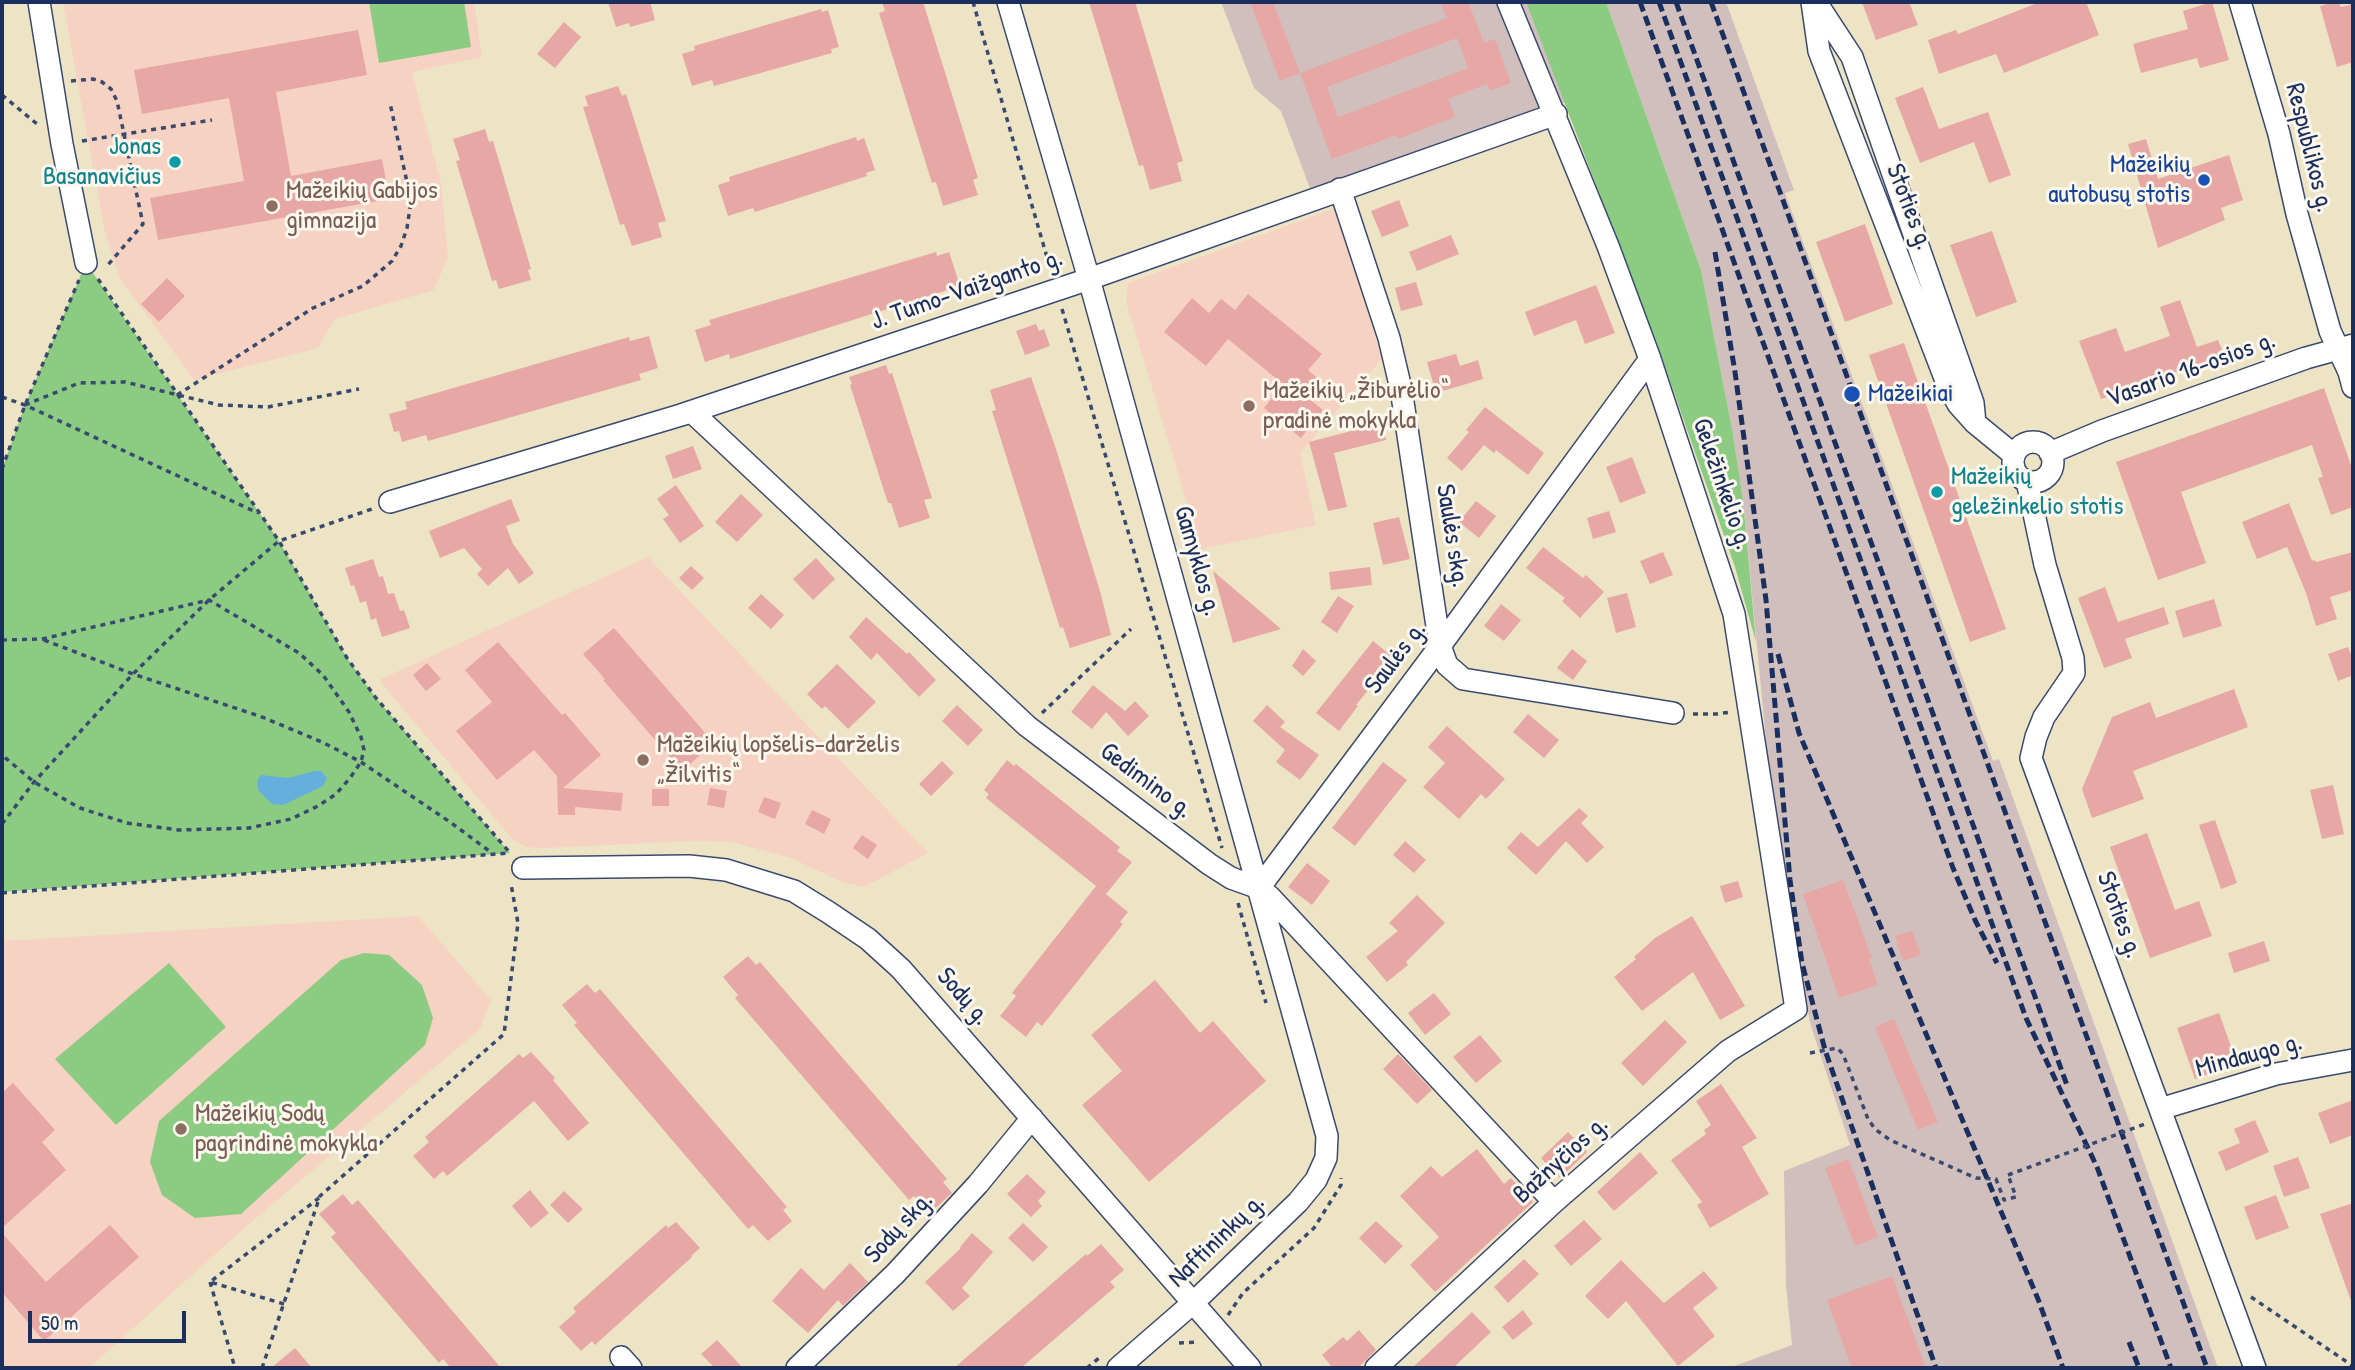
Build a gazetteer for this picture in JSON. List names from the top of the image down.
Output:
{
  "streets": {
    "street": [
      "Respublikos g.",
      "Stoties g.",
      "J. Tumo-Vaižganto g.",
      "Vasario 16-osios g.",
      "Geležinkelio g.",
      "Saulės skg.",
      "Gamyklos g.",
      "Saulės g.",
      "Gedimino g.",
      "Sodų g.",
      "Mindaugo g.",
      "Bažnyčios g.",
      "Sodų skg.",
      "Naftininkų g."
    ]
  },
  "crossings": [
    ["Respublikos g.", "Vasario 16-osios g."],
    ["Stoties g.", "Vasario 16-osios g."],
    ["Stoties g.", "Mindaugo g."],
    ["J. Tumo-Vaižganto g.", "Geležinkelio g."],
    ["J. Tumo-Vaižganto g.", "Saulės skg."],
    ["J. Tumo-Vaižganto g.", "Gamyklos g."],
    ["J. Tumo-Vaižganto g.", "Gedimino g."],
    ["Geležinkelio g.", "Saulės g."],
    ["Geležinkelio g.", "Bažnyčios g."],
    ["Saulės skg.", "Saulės g."],
    ["Gamyklos g.", "Saulės g."],
    ["Gamyklos g.", "Gedimino g."],
    ["Gamyklos g.", "Naftininkų g."],
    ["Saulės g.", "Gedimino g."],
    ["Gedimino g.", "Bažnyčios g."],
    ["Sodų g.", "Sodų skg."],
    ["Sodų g.", "Naftininkų g."]
  ],
  "places": [
    "Jonas Basanavičius",
    "Mažeikių autobusų stotis",
    "Mažeikių Gabijos gimnazija",
    "Mažeikiai",
    "Mažeikių „Žiburėlio“ pradinė mokykla",
    "Mažeikių geležinkelio stotis",
    "Mažeikių lopšelis-darželis „Žilvitis“",
    "Mažeikių Sodų pagrindinė mokykla"
  ],
  "scale_bar": "50 m"
}
